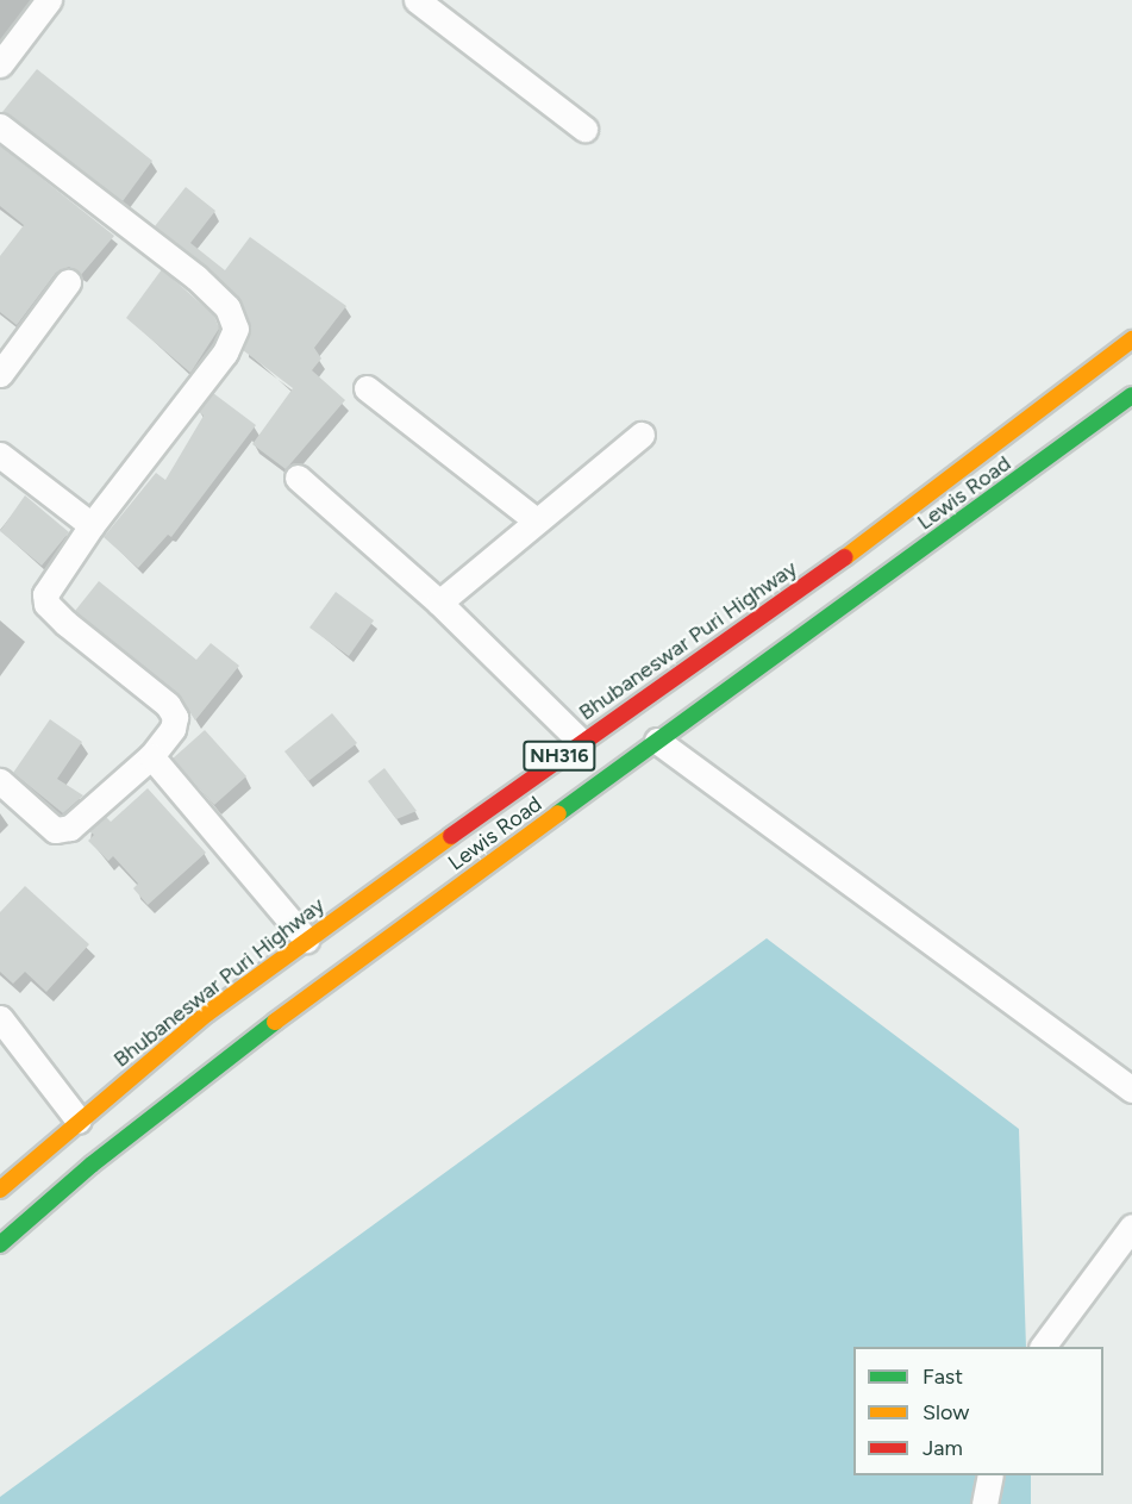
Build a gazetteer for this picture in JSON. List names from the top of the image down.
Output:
{
  "streets": {
    "highway": ["Lewis Road", "Bhubaneswar Puri Highway", "NH316"]
  },
  "legend": ["Fast", "Slow", "Jam"]
}
